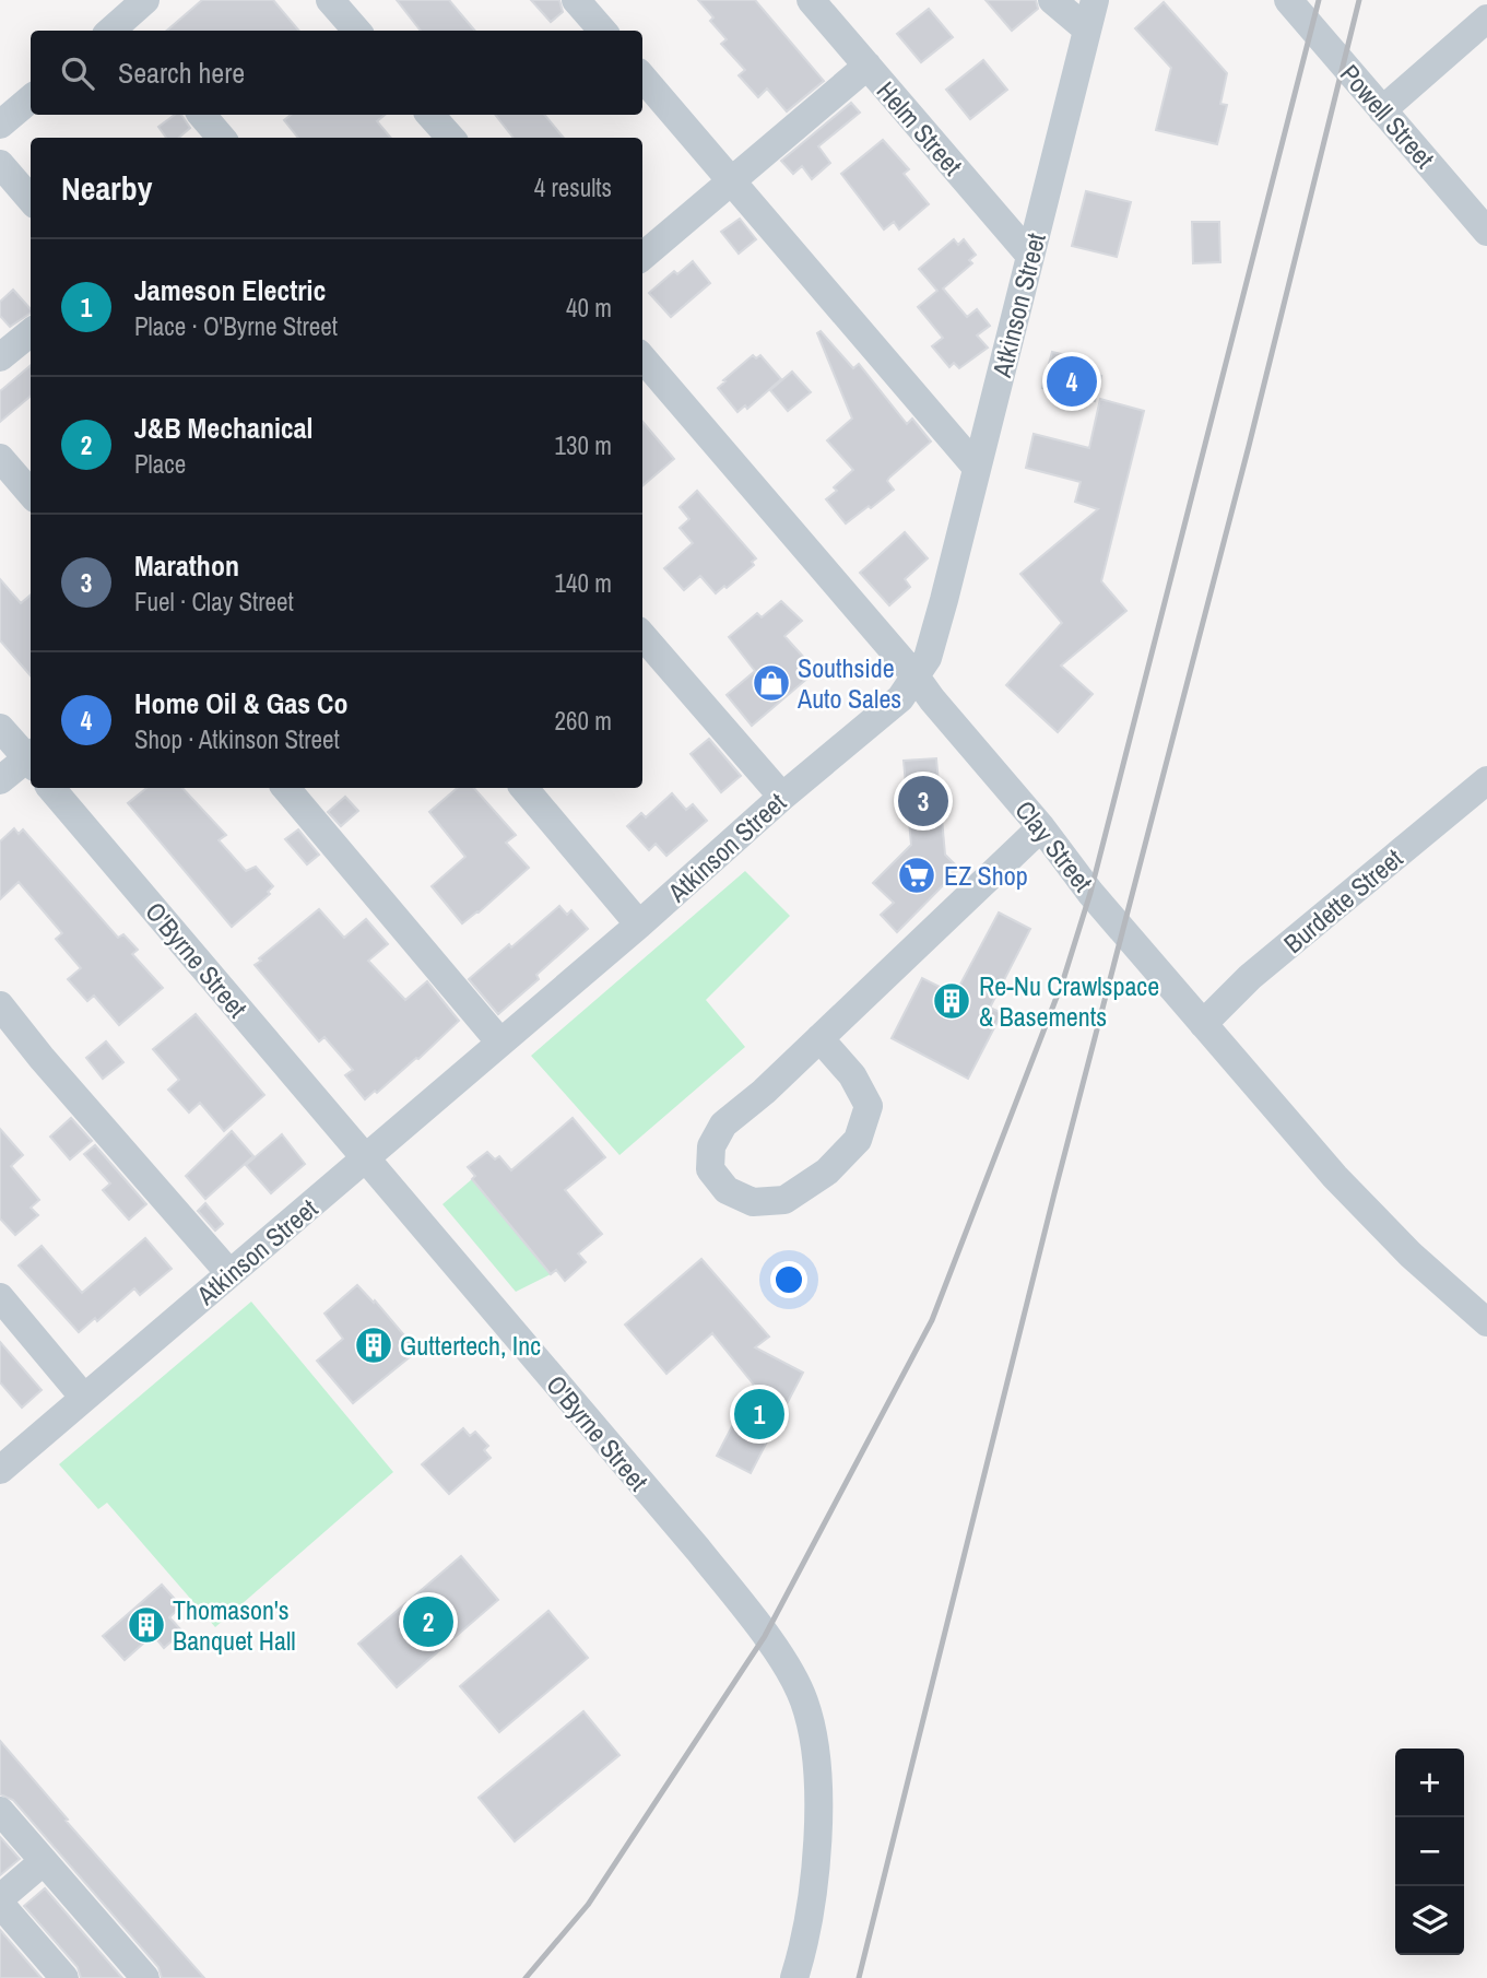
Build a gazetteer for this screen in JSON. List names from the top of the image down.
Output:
{
  "streets": {
    "street": [
      "Powell Street",
      "Helm Street",
      "Atkinson Street",
      "Clay Street",
      "Burdette Street",
      "O'Byrne Street"
    ]
  },
  "crossings": [
    ["Helm Street", "Atkinson Street"],
    ["Atkinson Street", "Clay Street"],
    ["Atkinson Street", "O'Byrne Street"],
    ["Clay Street", "Burdette Street"]
  ],
  "places": {
    "shop": ["Southside Auto Sales"],
    "supermarket": ["EZ Shop"],
    "building": ["Re-Nu Crawlspace & Basements", "Guttertech, Inc", "Thomason's Banquet Hall"]
  },
  "page": {
    "search": "Search here",
    "heading": ["Nearby", "4 results"],
    "list": [
      {
        "mark": "1",
        "name": "Jameson Electric",
        "note": "Place · O'Byrne Street",
        "value": "40 m"
      },
      {
        "mark": "2",
        "name": "J&B Mechanical",
        "note": "Place",
        "value": "130 m"
      },
      {
        "mark": "3",
        "name": "Marathon",
        "note": "Fuel · Clay Street",
        "value": "140 m"
      },
      {
        "mark": "4",
        "name": "Home Oil & Gas Co",
        "note": "Shop · Atkinson Street",
        "value": "260 m"
      }
    ],
    "pins": [
      "4",
      "3",
      "1",
      "2"
    ],
    "map_buttons": ["+", "−"]
  }
}
